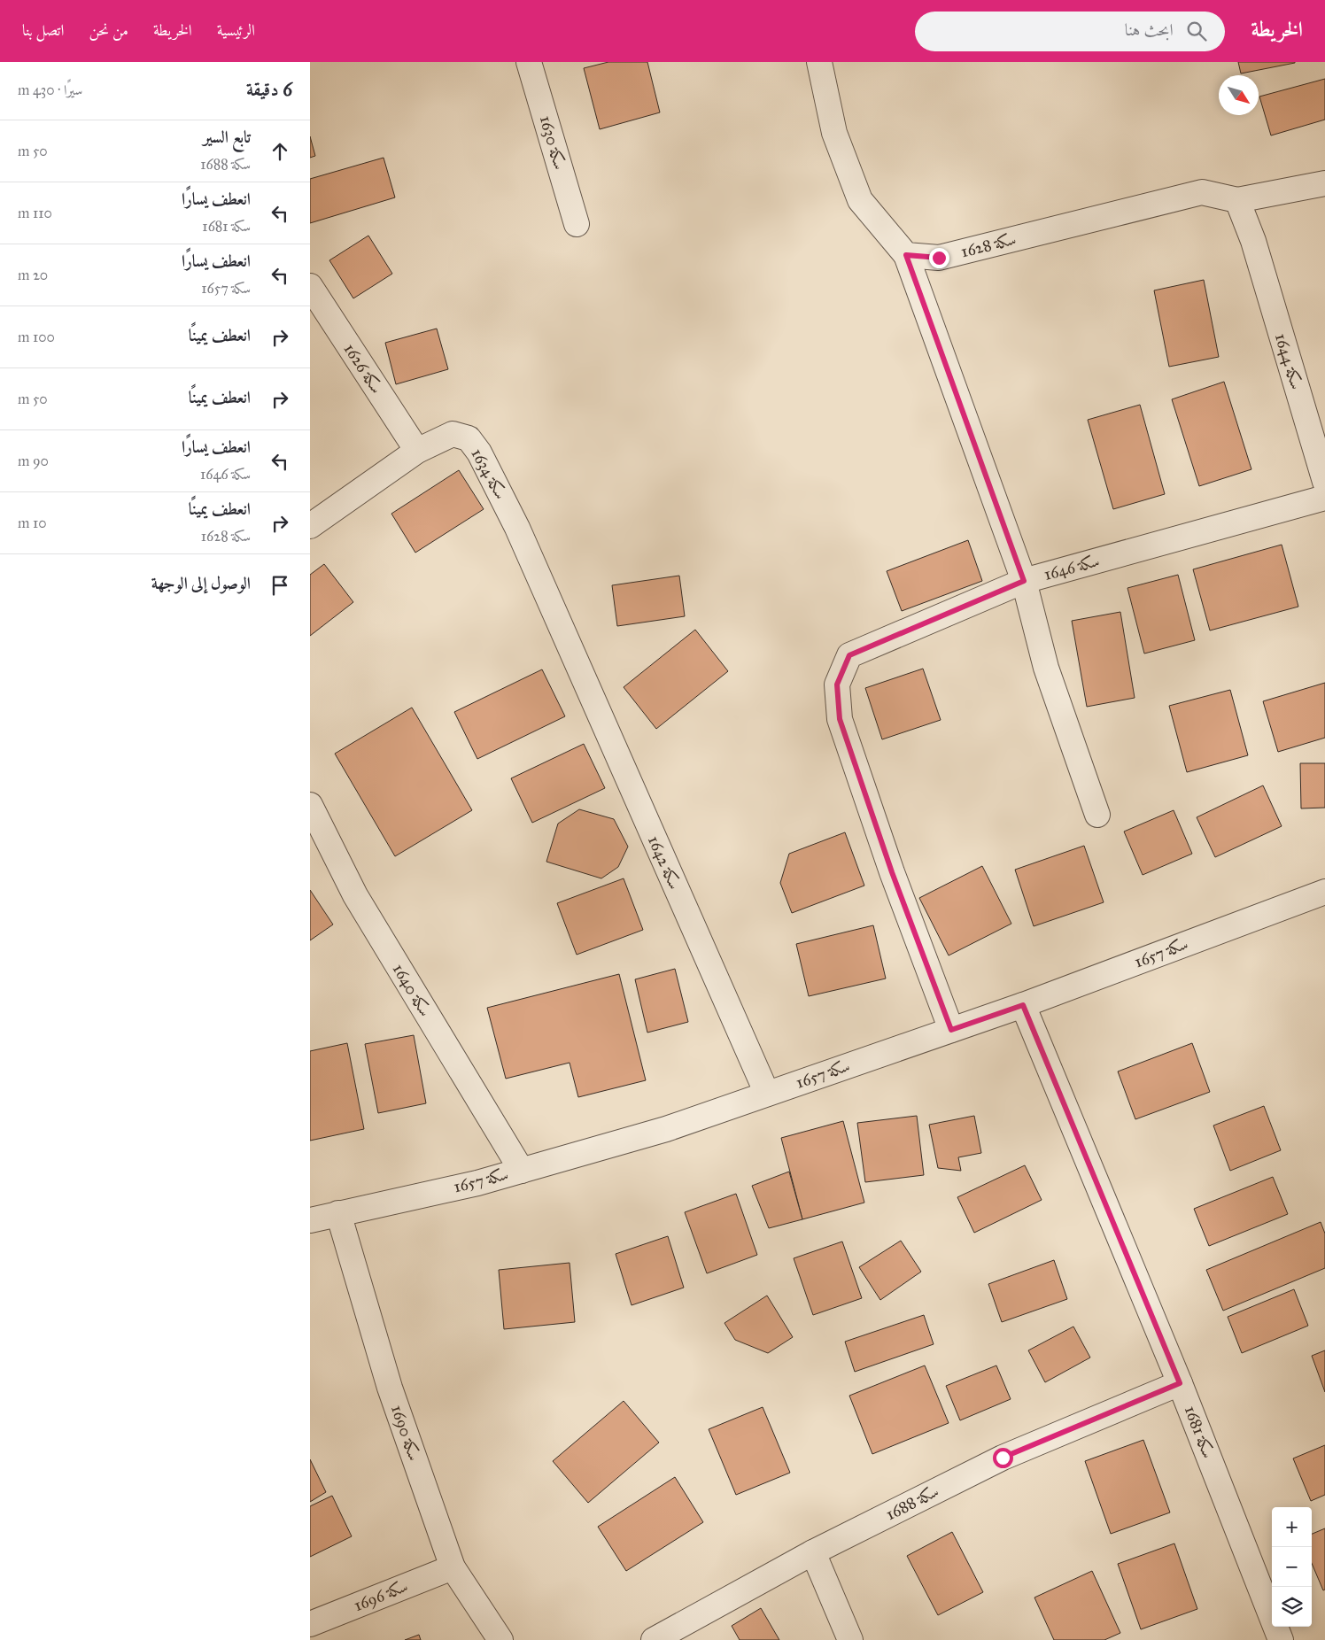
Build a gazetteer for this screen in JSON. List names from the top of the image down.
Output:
{
  "streets": {
    "street": [
      "سكة 1630",
      "سكة 1628",
      "سكة 1644",
      "سكة 1626",
      "سكة 1634",
      "سكة 1646",
      "سكة 1642",
      "سكة 1657",
      "سكة 1640",
      "سكة 1681",
      "سكة 1690",
      "سكة 1688",
      "سكة 1696"
    ]
  },
  "crossings": [
    ["سكة 1628", "سكة 1644"],
    ["سكة 1628", "سكة 1646"],
    ["سكة 1626", "سكة 1634"],
    ["سكة 1634", "سكة 1642"],
    ["سكة 1642", "سكة 1657"],
    ["سكة 1657", "سكة 1640"],
    ["سكة 1657", "سكة 1681"],
    ["سكة 1657", "سكة 1690"],
    ["سكة 1681", "سكة 1688"],
    ["سكة 1690", "سكة 1696"]
  ],
  "north": "bottom right",
  "page": {
    "header": "الخريطة",
    "search": "ابحث هنا",
    "nav": [
      "الرئيسية",
      "الخريطة",
      "من نحن",
      "اتصل بنا"
    ],
    "heading": ["6 دقيقة", "سيرًا · 430 m"],
    "list": [
      ["تابع السير", "سكة 1688", "50 m"],
      ["انعطف يسارًا", "سكة 1681", "110 m"],
      ["انعطف يسارًا", "سكة 1657", "20 m"],
      ["انعطف يمينًا", "100 m"],
      ["انعطف يمينًا", "50 m"],
      ["انعطف يسارًا", "سكة 1646", "90 m"],
      ["انعطف يمينًا", "سكة 1628", "10 m"],
      "الوصول إلى الوجهة"
    ],
    "map_buttons": ["+", "−"]
  }
}
